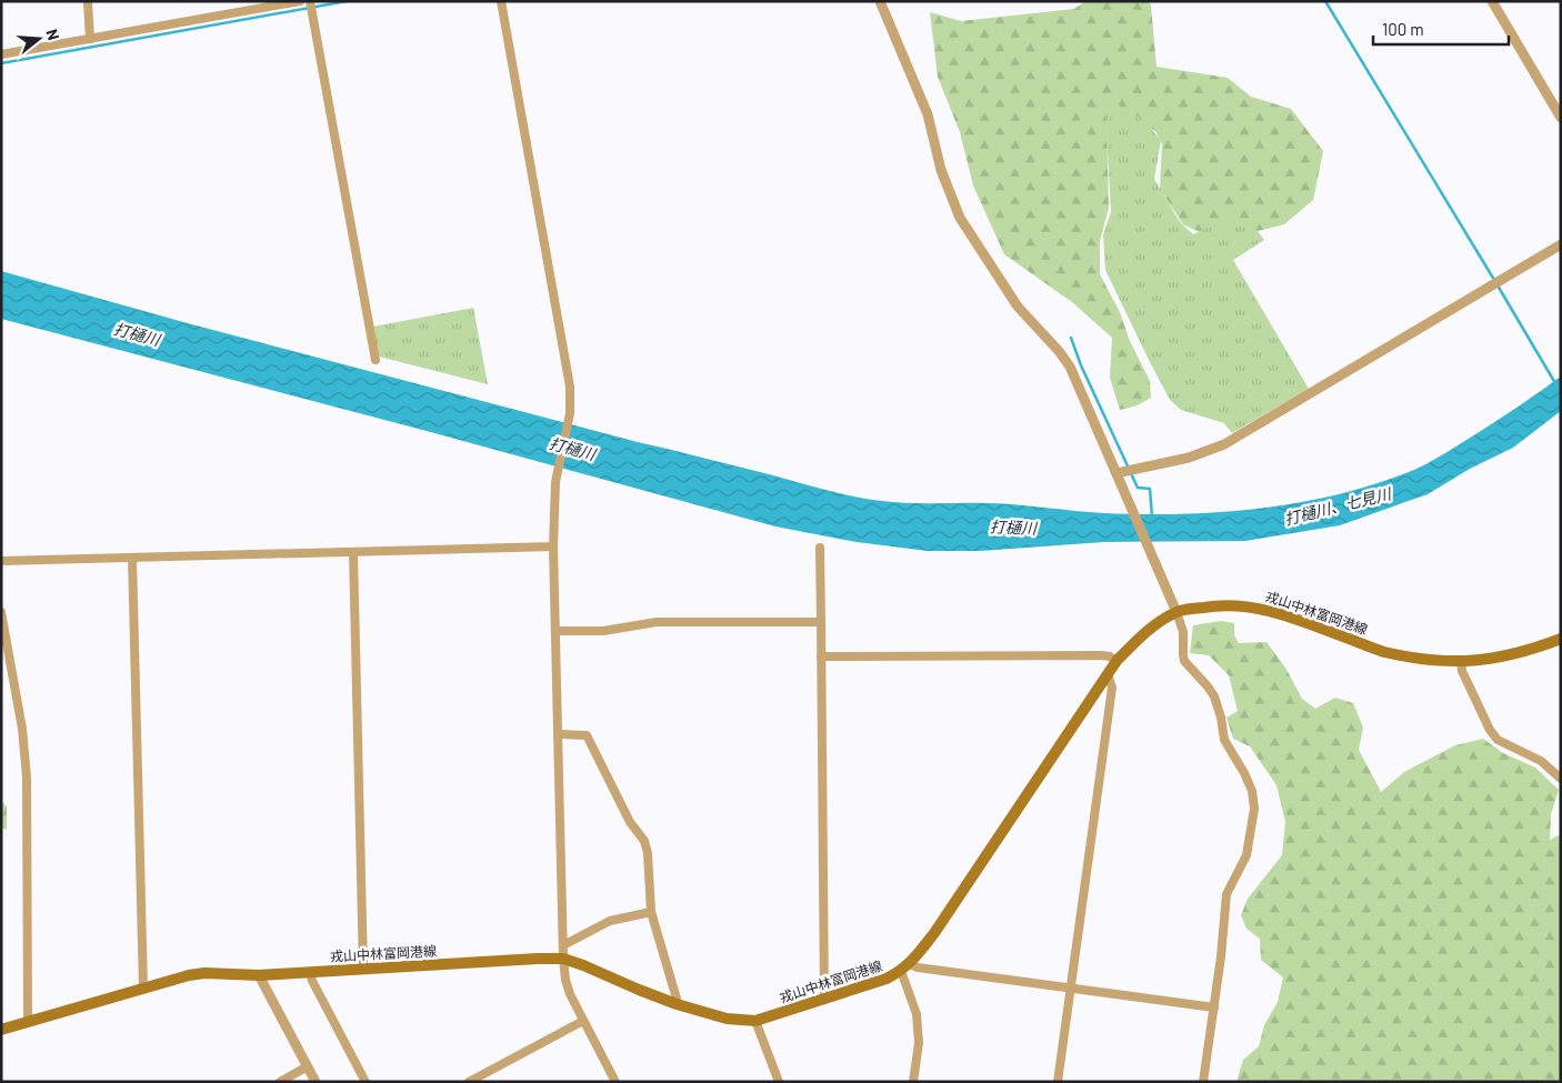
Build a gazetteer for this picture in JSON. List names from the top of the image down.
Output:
{
  "streets": {
    "main road": ["戎山中林富岡港線"]
  },
  "water": ["打樋川", "打樋川、七見川"],
  "scale_bar": "100 m",
  "north": "right"
}
